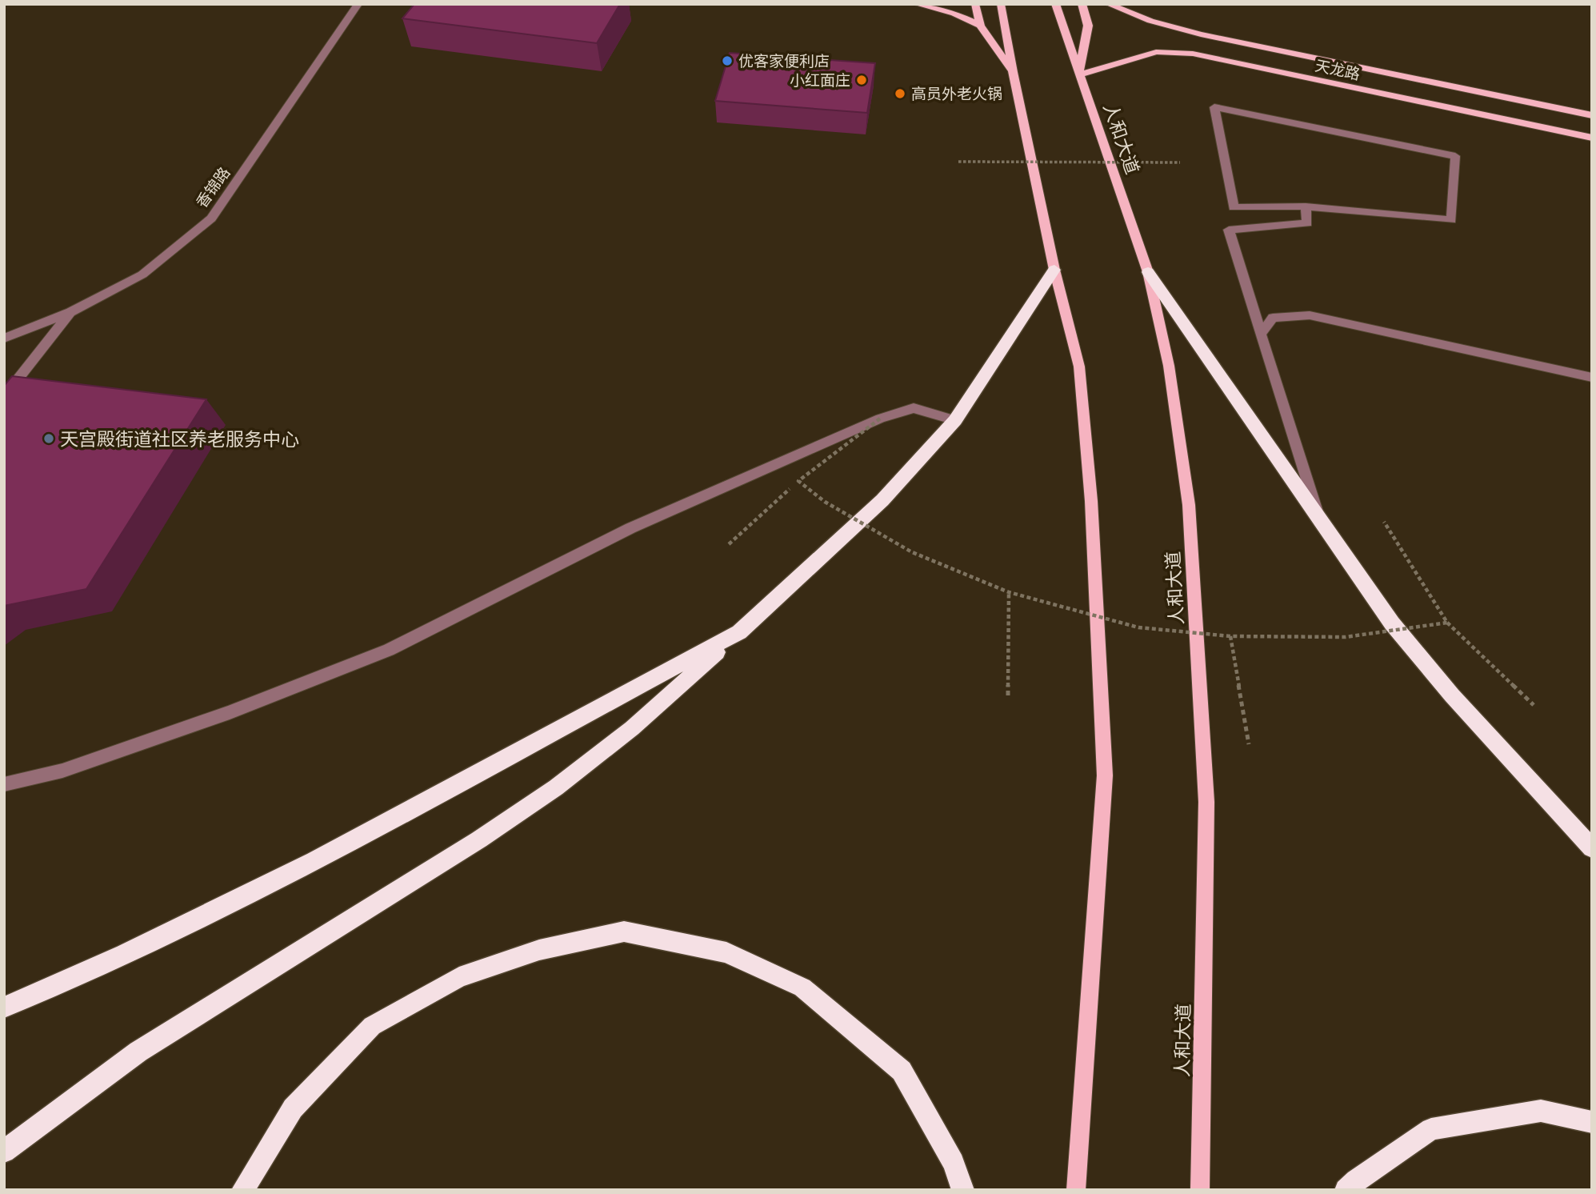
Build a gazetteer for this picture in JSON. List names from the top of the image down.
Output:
{
  "streets": {
    "main road": ["天龙路", "人和大道"],
    "street": ["香锦路"]
  },
  "crossings": [
    ["天龙路", "人和大道"]
  ],
  "places": [
    "优客家便利店",
    "小红面庄",
    "高员外老火锅",
    "天宫殿街道社区养老服务中心"
  ]
}
